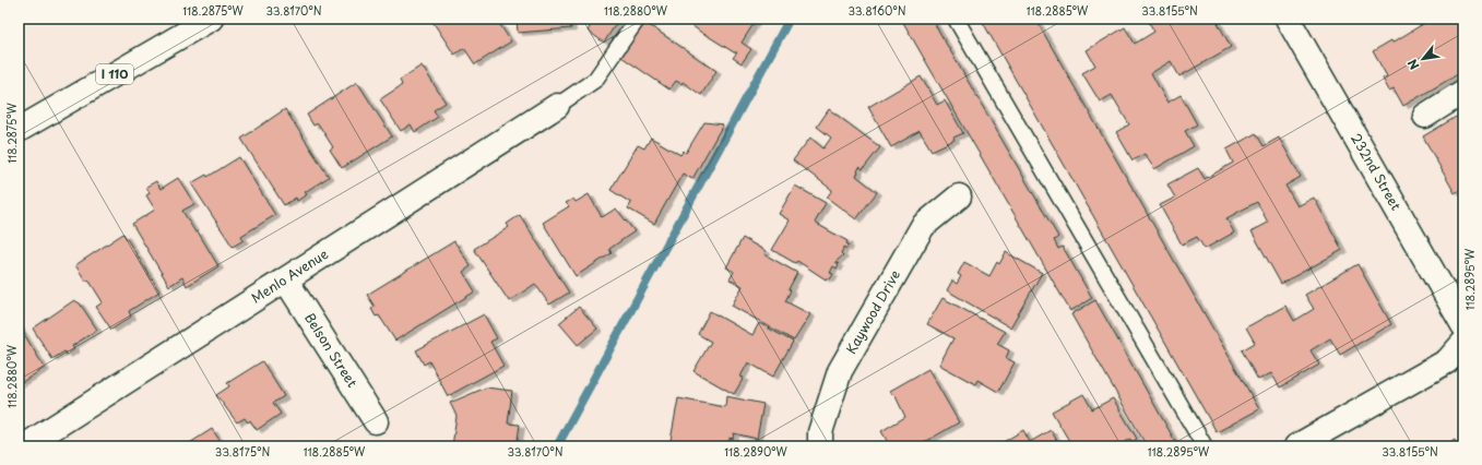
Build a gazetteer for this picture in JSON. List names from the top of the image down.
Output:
{
  "streets": {
    "main road": [
      "I 110",
      "232nd Street",
      "Menlo Avenue",
      "Kaywood Drive",
      "Belson Street"
    ]
  },
  "crossings": [
    ["Menlo Avenue", "Belson Street"]
  ],
  "north": "bottom left",
  "coordinates": [
    "118.2875°W",
    "33.8170°N",
    "118.2880°W",
    "33.8160°N",
    "118.2885°W",
    "33.8155°N",
    "118.2895°W",
    "33.8175°N",
    "118.2890°W"
  ]
}
